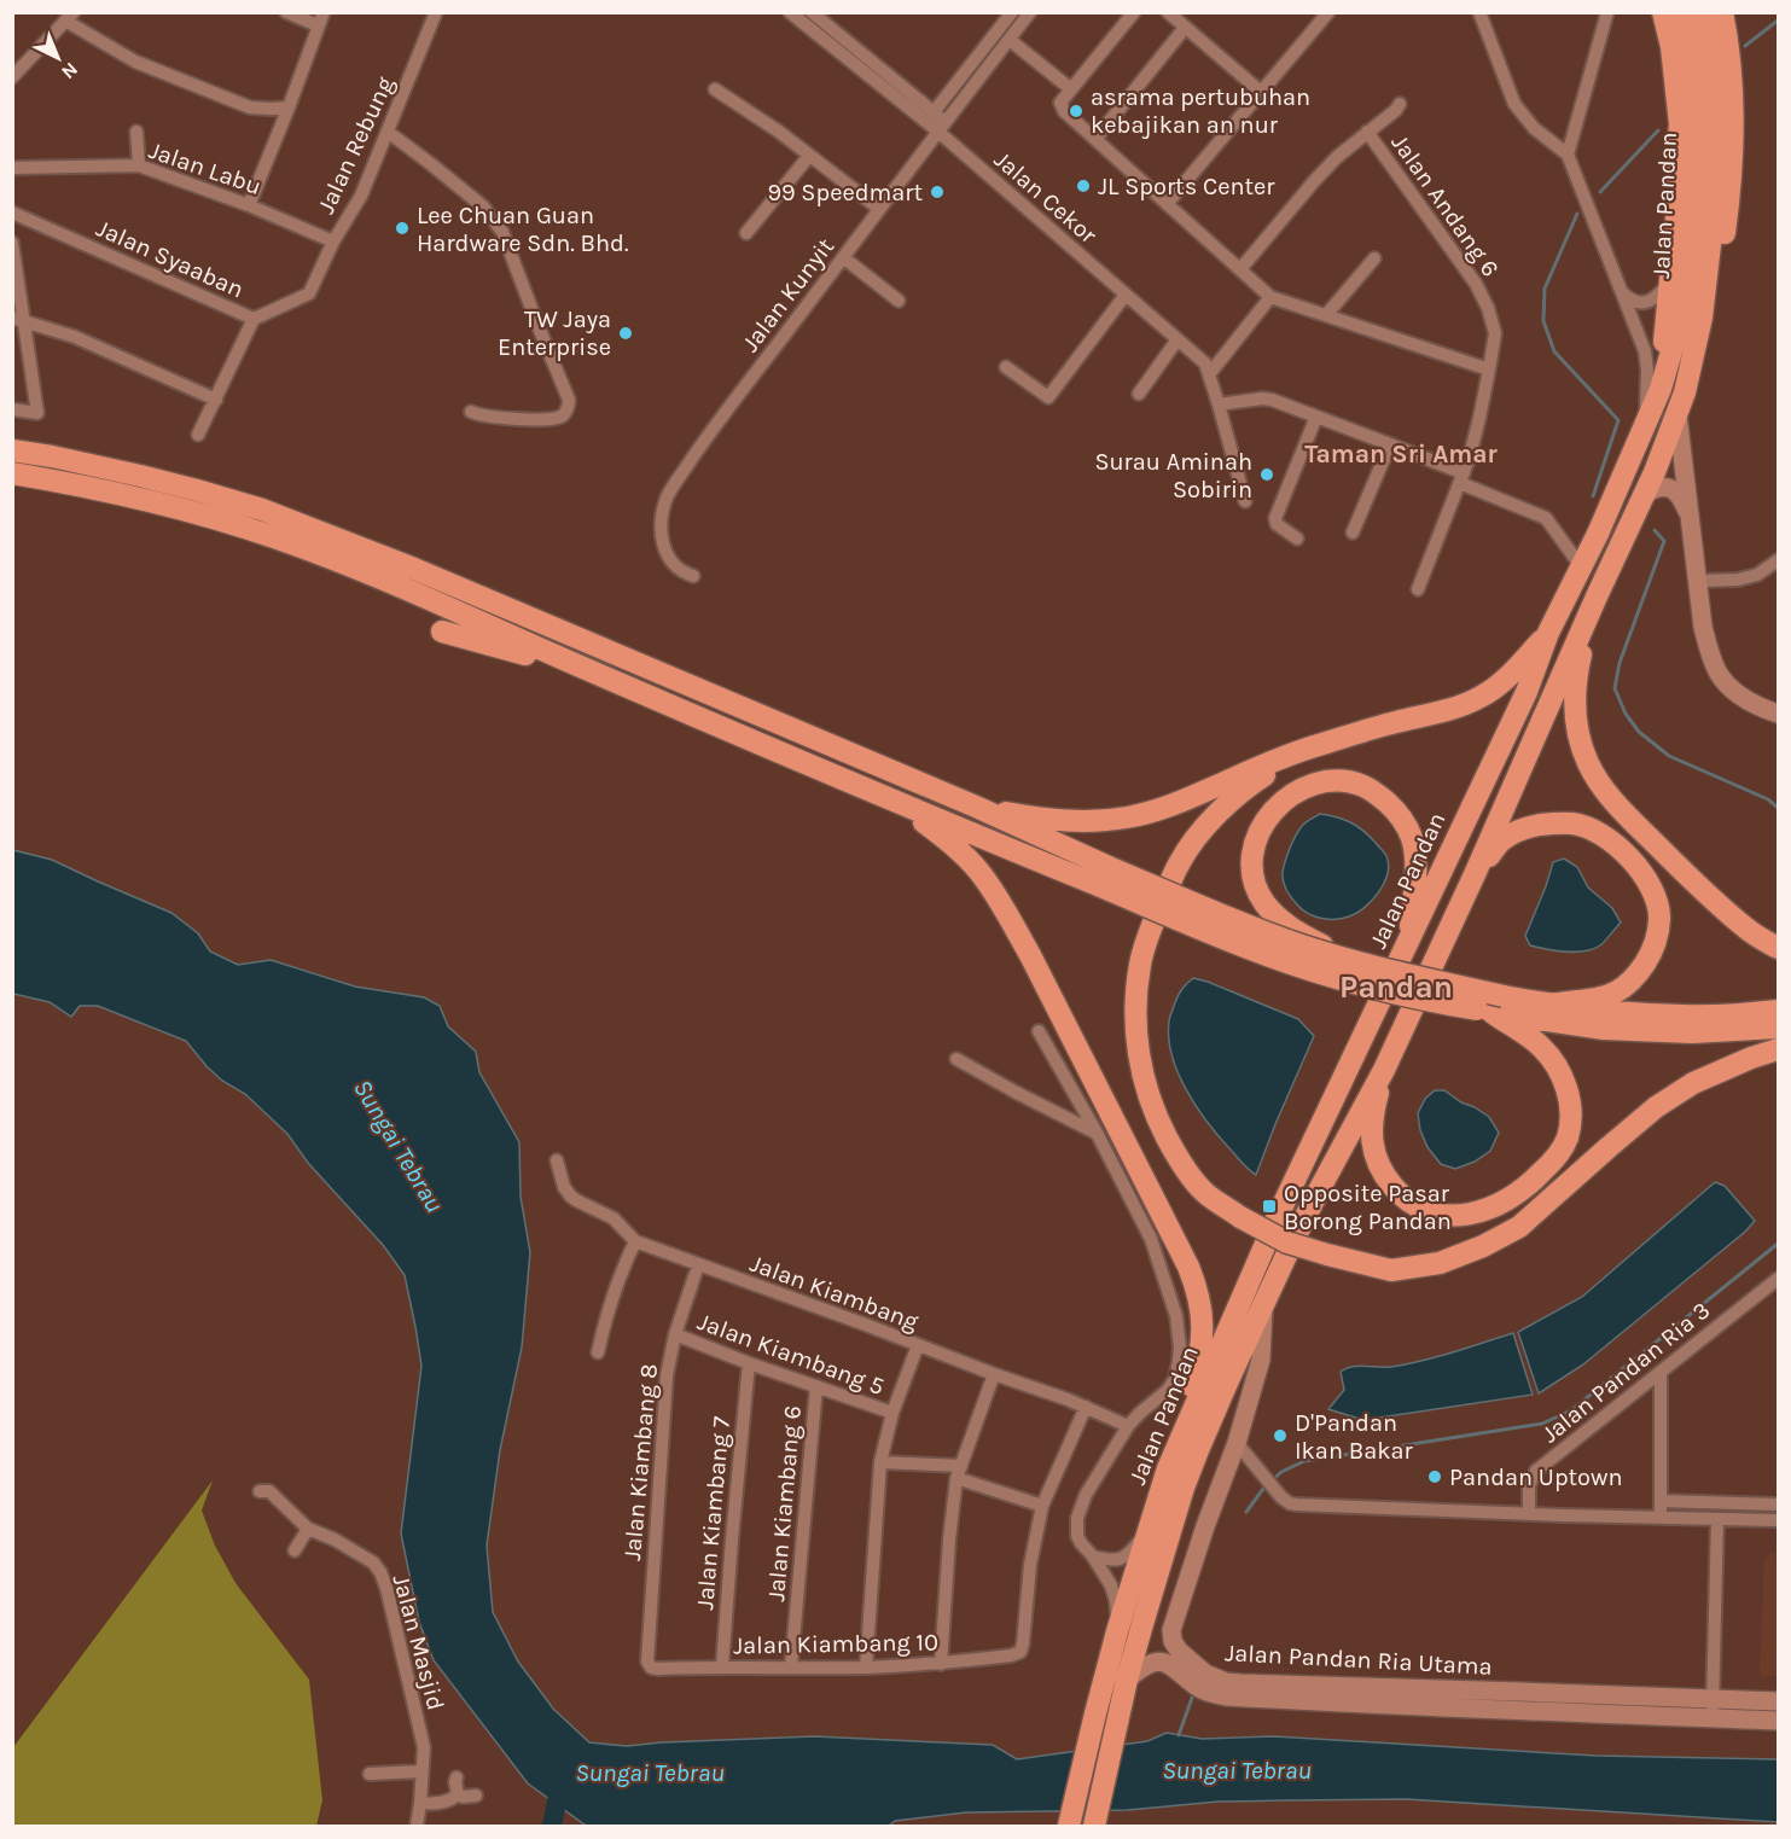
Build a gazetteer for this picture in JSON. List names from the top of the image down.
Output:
{
  "streets": {
    "highway": ["Jalan Pandan"],
    "street": [
      "Jalan Rebung",
      "Jalan Labu",
      "Jalan Cekor",
      "Jalan Andang 6",
      "Jalan Syaaban",
      "Jalan Kunyit",
      "Jalan Kiambang",
      "Jalan Kiambang 5",
      "Jalan Pandan Ria 3",
      "Jalan Kiambang 8",
      "Jalan Kiambang 6",
      "Jalan Kiambang 7",
      "Jalan Masjid",
      "Jalan Kiambang 10",
      "Jalan Pandan Ria Utama"
    ]
  },
  "crossings": [
    ["Jalan Rebung", "Jalan Labu"],
    ["Jalan Rebung", "Jalan Syaaban"],
    ["Jalan Cekor", "Jalan Kunyit"],
    ["Jalan Pandan", "Jalan Pandan Ria Utama"],
    ["Jalan Kiambang", "Jalan Kiambang 8"],
    ["Jalan Kiambang 5", "Jalan Kiambang 8"],
    ["Jalan Kiambang 5", "Jalan Kiambang 6"],
    ["Jalan Kiambang 5", "Jalan Kiambang 7"],
    ["Jalan Kiambang 8", "Jalan Kiambang 10"],
    ["Jalan Kiambang 6", "Jalan Kiambang 10"],
    ["Jalan Kiambang 7", "Jalan Kiambang 10"]
  ],
  "districts": ["Taman Sri Amar", "Pandan"],
  "water": ["Sungai Tebrau"],
  "places": {
    "other": [
      "asrama pertubuhan kebajikan an nur",
      "JL Sports Center",
      "99 Speedmart",
      "Lee Chuan Guan Hardware Sdn. Bhd.",
      "TW Jaya Enterprise",
      "Surau Aminah Sobirin",
      "D'Pandan Ikan Bakar",
      "Pandan Uptown"
    ],
    "transit": ["Opposite Pasar Borong Pandan"]
  },
  "north": "bottom right"
}
